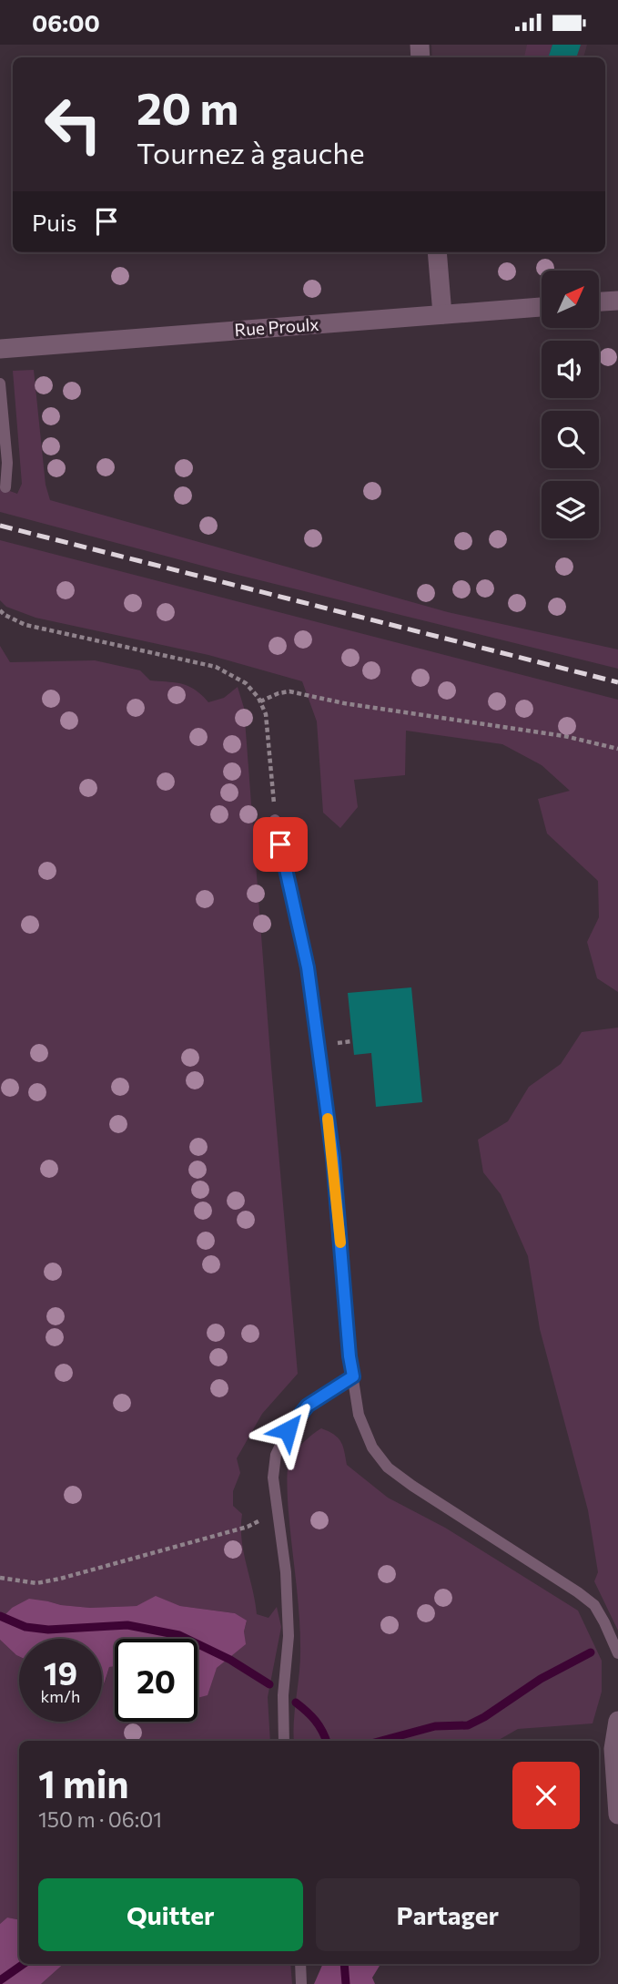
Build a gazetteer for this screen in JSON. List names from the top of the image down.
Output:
{
  "streets": {
    "street": ["Rue Proulx"]
  },
  "north": "top right",
  "page": {
    "status": "06:00",
    "turn": ["20 m", "Tournez à gauche"],
    "then": "Puis",
    "speed": "19 km/h",
    "limit": "20",
    "heading": ["1 min", "150 m · 06:01"],
    "buttons": ["Quitter", "Partager"]
  }
}
